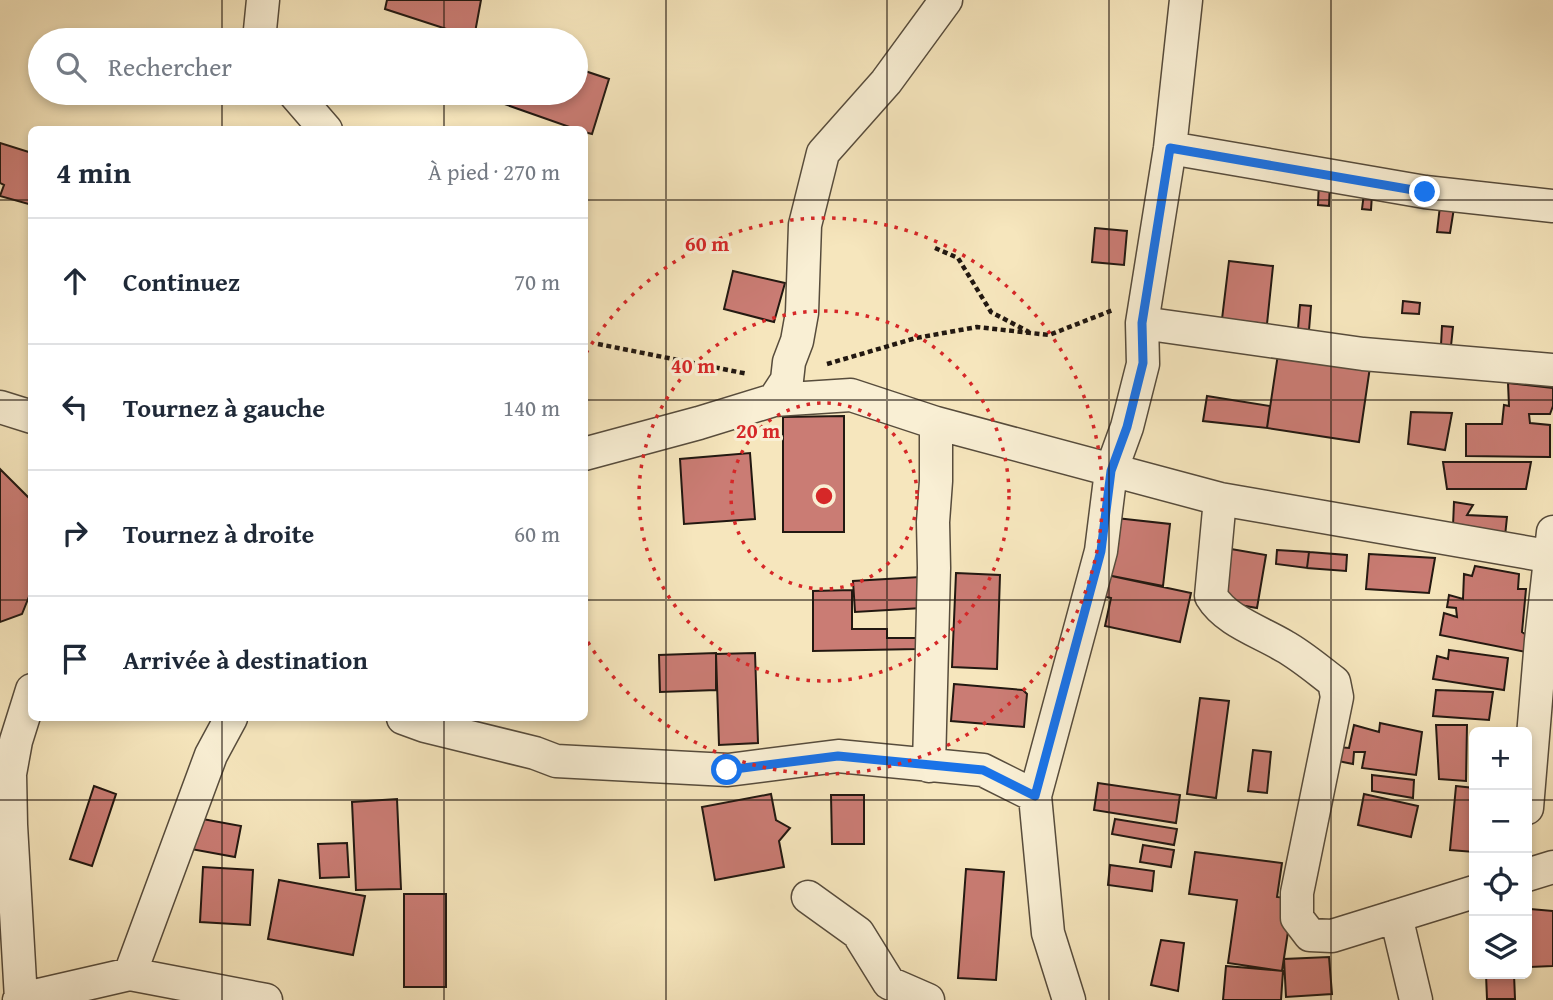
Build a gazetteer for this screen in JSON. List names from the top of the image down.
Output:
{
  "page": {
    "search": "Rechercher",
    "heading": ["4 min", "À pied · 270 m"],
    "list": [
      ["Continuez", "70 m"],
      ["Tournez à gauche", "140 m"],
      ["Tournez à droite", "60 m"],
      "Arrivée à destination"
    ],
    "map_buttons": ["+", "−"]
  },
  "rings": ["60 m", "40 m", "20 m"]
}
